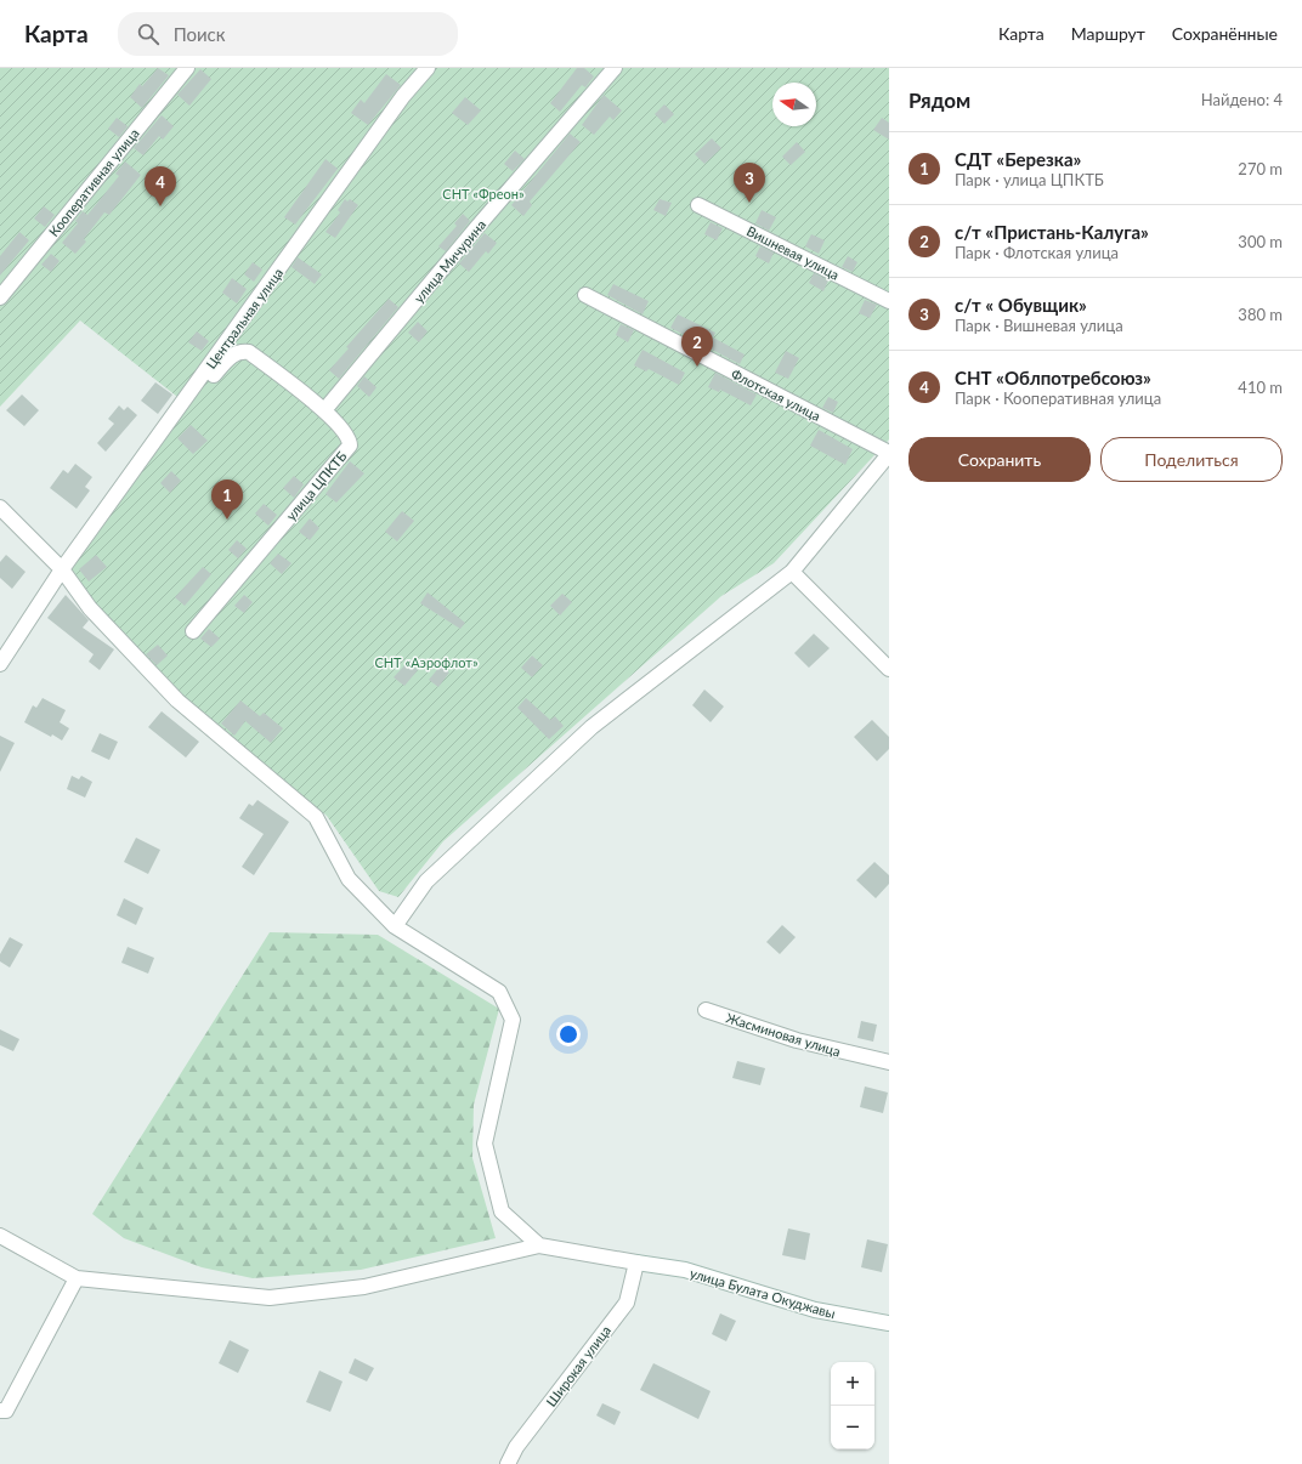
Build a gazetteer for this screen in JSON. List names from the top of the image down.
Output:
{
  "streets": {
    "street": [
      "Кооперативная улица",
      "Вишневая улица",
      "улица Мичурина",
      "Центральная улица",
      "Флотская улица",
      "улица ЦПКТБ",
      "Жасминовая улица",
      "улица Булата Окуджавы",
      "Широкая улица"
    ]
  },
  "crossings": [
    ["улица Мичурина", "улица ЦПКТБ"],
    ["Центральная улица", "улица ЦПКТБ"],
    ["улица Булата Окуджавы", "Широкая улица"]
  ],
  "parks": ["СНТ «Фреон»", "СНТ «Аэрофлот»"],
  "north": "left",
  "page": {
    "header": "Карта",
    "search": "Поиск",
    "nav": ["Карта", "Маршрут", "Сохранённые"],
    "heading": ["Рядом", "Найдено: 4"],
    "list": [
      {
        "mark": "1",
        "name": "СДТ «Березка»",
        "note": "Парк · улица ЦПКТБ",
        "value": "270 m"
      },
      {
        "mark": "2",
        "name": "с/т «Пристань-Калуга»",
        "note": "Парк · Флотская улица",
        "value": "300 m"
      },
      {
        "mark": "3",
        "name": "с/т « Обувщик»",
        "note": "Парк · Вишневая улица",
        "value": "380 m"
      },
      {
        "mark": "4",
        "name": "СНТ «Облпотребсоюз»",
        "note": "Парк · Кооперативная улица",
        "value": "410 m"
      }
    ],
    "pins": [
      "3",
      "4",
      "2",
      "1"
    ],
    "buttons": ["Сохранить", "Поделиться"],
    "map_buttons": ["+", "−"]
  }
}
